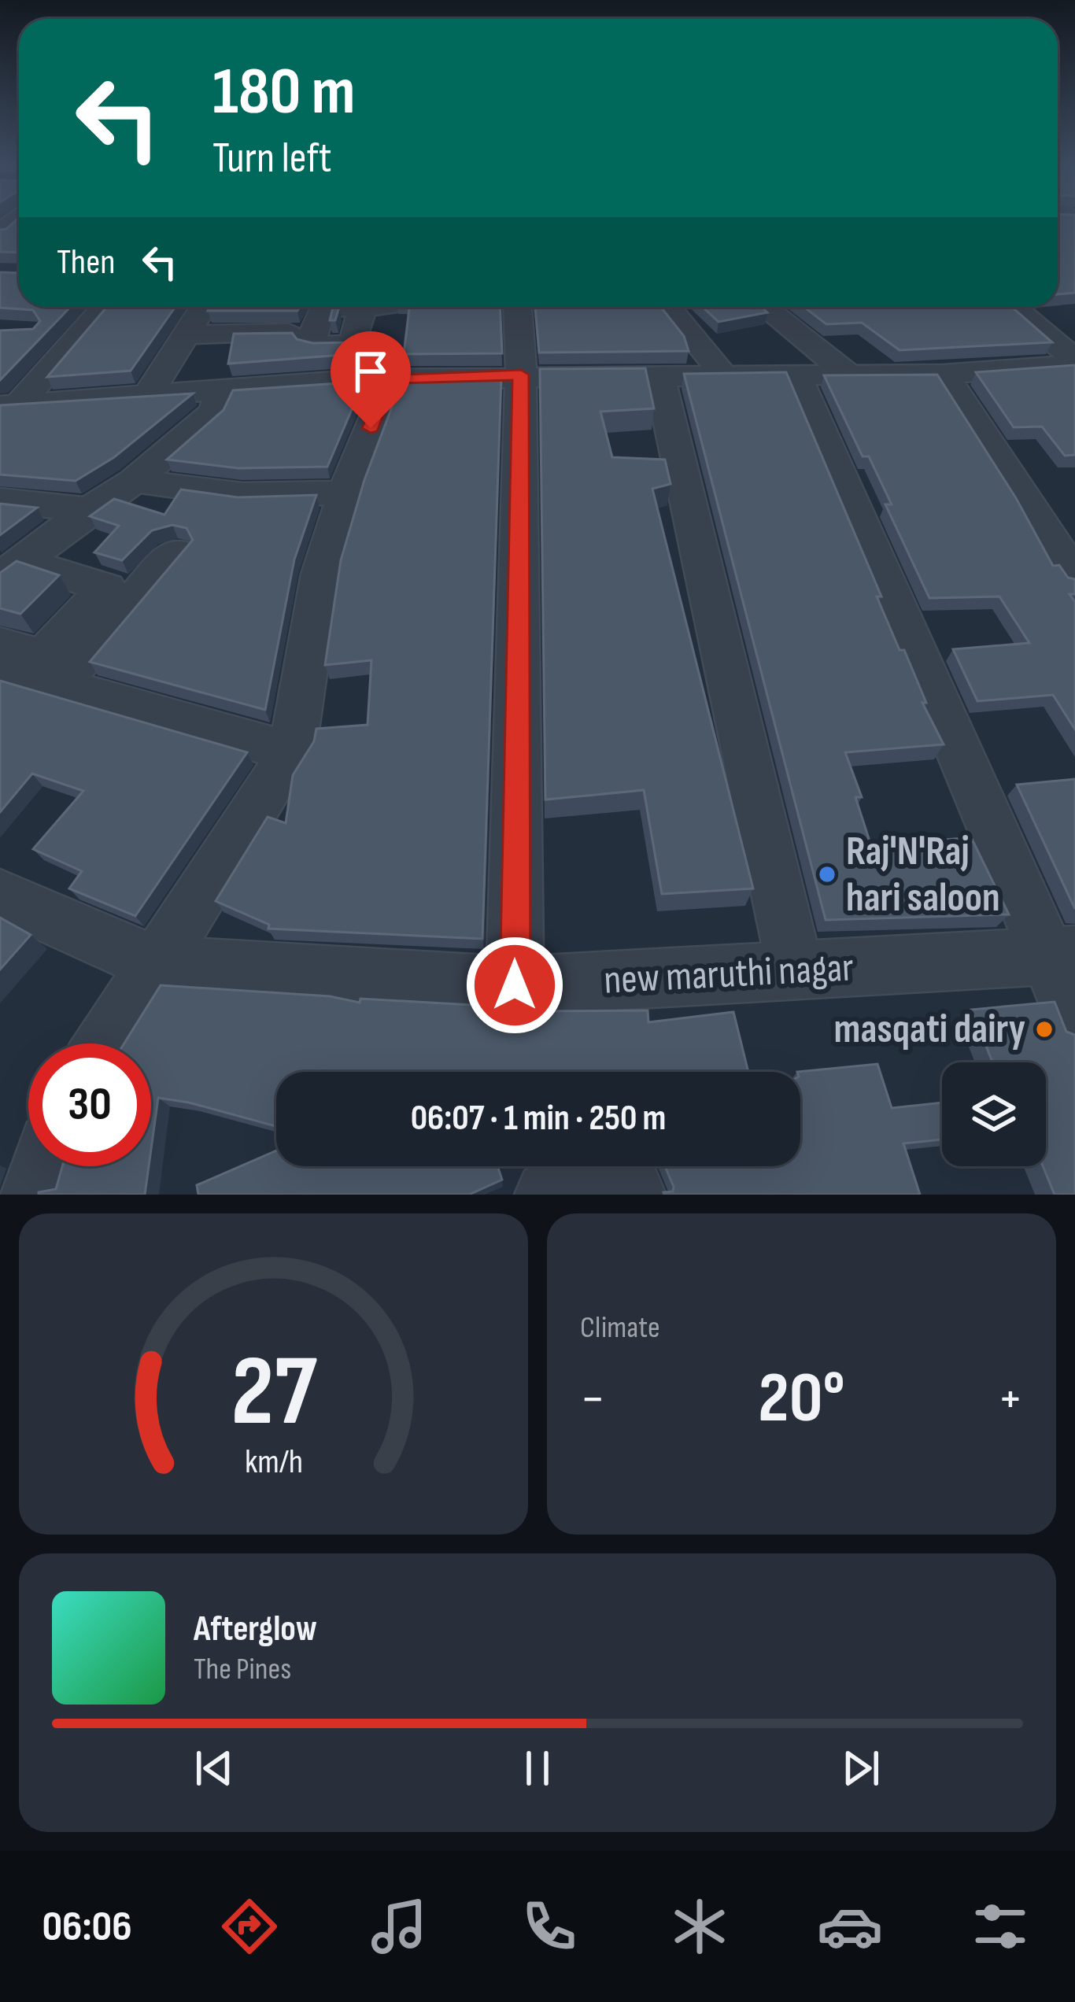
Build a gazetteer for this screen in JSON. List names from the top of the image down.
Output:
{
  "streets": {
    "street": ["new maruthi nagar"]
  },
  "places": ["Raj'N'Raj hari saloon", "masqati dairy"],
  "page": {
    "turn": ["180 m", "Turn left"],
    "then": "Then",
    "limit": "30",
    "trip": "06:07 · 1 min · 250 m",
    "tile": "Climate",
    "heat": ["−", "20°", "+"],
    "song": ["Afterglow", "The Pines"],
    "tabs": "06:06",
    "gauge": ["27", "km/h"]
  }
}
